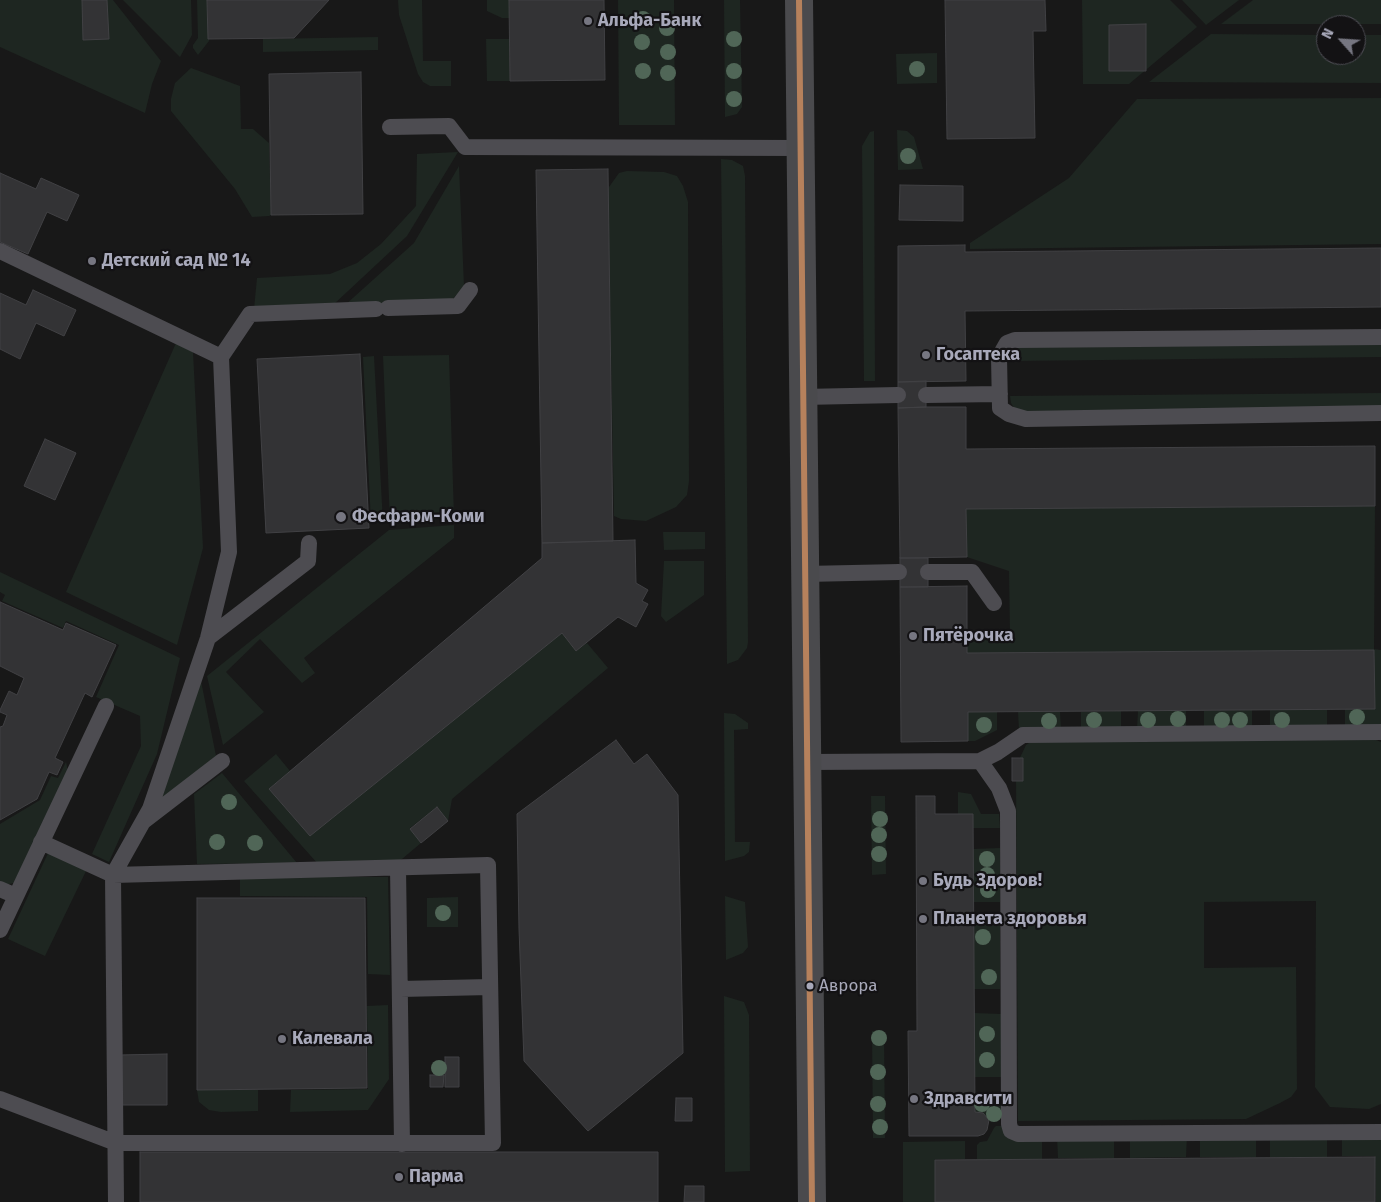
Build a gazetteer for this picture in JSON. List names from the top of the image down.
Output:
{
  "places": [
    "Альфа-Банк",
    "Детский сад № 14",
    "Госаптека",
    "Фесфарм-Коми",
    "Пятёрочка",
    "Будь Здоров!",
    "Планета здоровья",
    "Аврора",
    "Калевала",
    "Здравсити",
    "Парма"
  ],
  "north": "top left"
}
